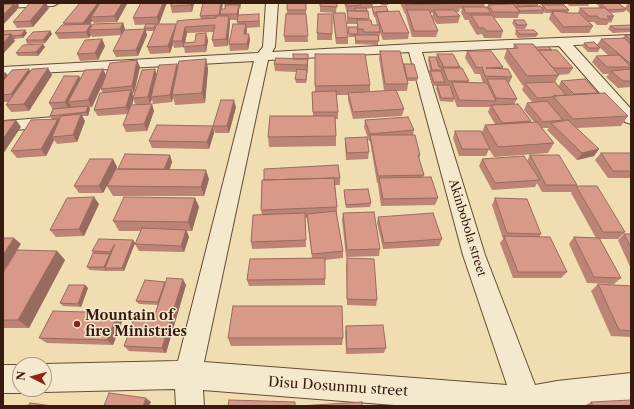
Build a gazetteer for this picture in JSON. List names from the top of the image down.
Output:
{
  "streets": {
    "street": ["Akinbobola street", "Disu Dosunmu street"]
  },
  "crossings": [
    ["Akinbobola street", "Disu Dosunmu street"]
  ],
  "places": ["Mountain of fire Ministries"],
  "north": "left"
}
